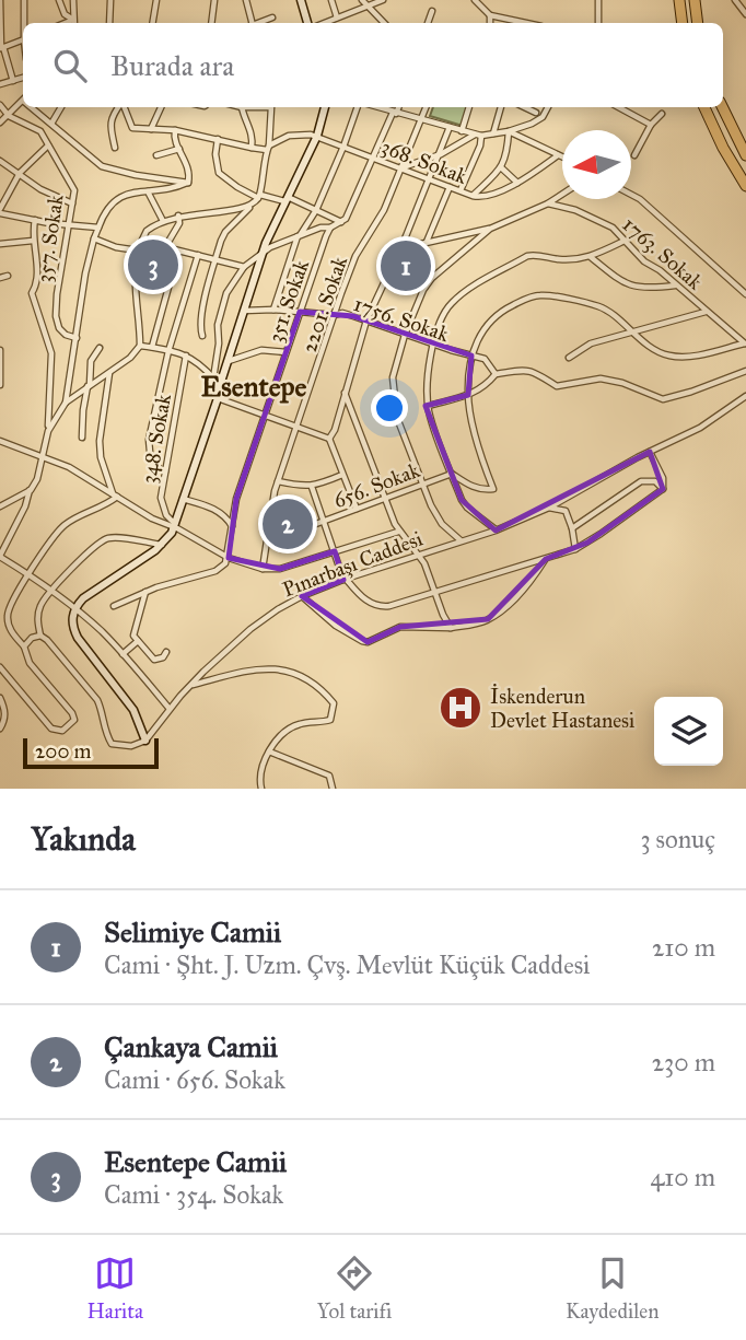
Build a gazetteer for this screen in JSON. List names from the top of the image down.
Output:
{
  "streets": {
    "street": [
      "368. Sokak",
      "357. Sokak",
      "1763. Sokak",
      "351. Sokak",
      "2201. Sokak",
      "1756. Sokak",
      "348. Sokak",
      "656. Sokak",
      "Pınarbaşı Caddesi"
    ]
  },
  "crossings": [
    ["368. Sokak", "2201. Sokak"],
    ["351. Sokak", "1756. Sokak"],
    ["2201. Sokak", "1756. Sokak"],
    ["2201. Sokak", "656. Sokak"]
  ],
  "districts": ["Esentepe"],
  "places": {
    "hospital": ["İskenderun Devlet Hastanesi"]
  },
  "scale_bar": "200 m",
  "north": "left",
  "page": {
    "search": "Burada ara",
    "pins": ["3", "1", "2"],
    "scale": "200 m",
    "heading": ["Yakında", "3 sonuç"],
    "list": [
      {
        "mark": "1",
        "name": "Selimiye Camii",
        "note": "Cami · Şht. J. Uzm. Çvş. Mevlüt Küçük Caddesi",
        "value": "210 m"
      },
      {
        "mark": "2",
        "name": "Çankaya Camii",
        "note": "Cami · 656. Sokak",
        "value": "230 m"
      },
      {
        "mark": "3",
        "name": "Esentepe Camii",
        "note": "Cami · 354. Sokak",
        "value": "410 m"
      }
    ],
    "nav": ["Harita", "Yol tarifi", "Kaydedilen"]
  }
}
